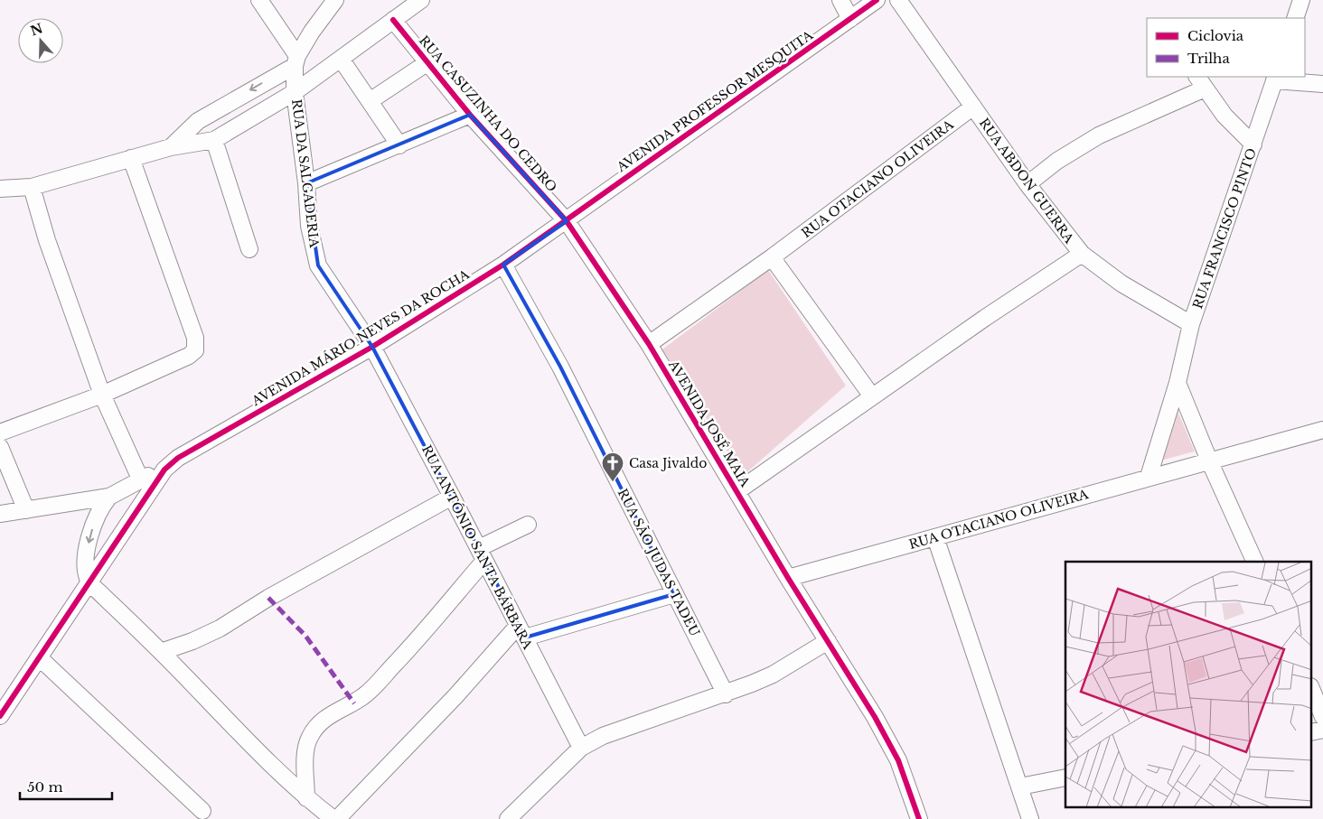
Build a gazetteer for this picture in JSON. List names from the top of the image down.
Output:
{
  "streets": {
    "street": [
      "AVENIDA PROFESSOR MESQUITA",
      "RUA CASUZINHA DO CEDRO",
      "RUA DA SALGADERIA",
      "RUA OTACIANO OLIVEIRA",
      "RUA ABDON GUERRA",
      "RUA FRANCISCO PINTO",
      "AVENIDA MÁRIO NEVES DA ROCHA",
      "AVENIDA JOSÉ MAIA",
      "RUA ANTÔNIO SANTA BÁRBARA",
      "RUA SÃO JUDAS TADEU"
    ]
  },
  "crossings": [
    ["AVENIDA PROFESSOR MESQUITA", "RUA CASUZINHA DO CEDRO"],
    ["AVENIDA PROFESSOR MESQUITA", "AVENIDA MÁRIO NEVES DA ROCHA"],
    ["AVENIDA PROFESSOR MESQUITA", "AVENIDA JOSÉ MAIA"],
    ["RUA CASUZINHA DO CEDRO", "AVENIDA MÁRIO NEVES DA ROCHA"],
    ["RUA CASUZINHA DO CEDRO", "AVENIDA JOSÉ MAIA"],
    ["RUA DA SALGADERIA", "AVENIDA MÁRIO NEVES DA ROCHA"],
    ["RUA DA SALGADERIA", "RUA ANTÔNIO SANTA BÁRBARA"],
    ["RUA OTACIANO OLIVEIRA", "RUA ABDON GUERRA"],
    ["RUA OTACIANO OLIVEIRA", "RUA FRANCISCO PINTO"],
    ["RUA OTACIANO OLIVEIRA", "AVENIDA JOSÉ MAIA"],
    ["RUA ABDON GUERRA", "RUA FRANCISCO PINTO"],
    ["AVENIDA MÁRIO NEVES DA ROCHA", "AVENIDA JOSÉ MAIA"],
    ["AVENIDA MÁRIO NEVES DA ROCHA", "RUA ANTÔNIO SANTA BÁRBARA"],
    ["AVENIDA MÁRIO NEVES DA ROCHA", "RUA SÃO JUDAS TADEU"]
  ],
  "places": {
    "church": ["Casa Jivaldo"]
  },
  "legend": ["Ciclovia", "Trilha"],
  "scale_bar": "50 m",
  "north": "top"
}
